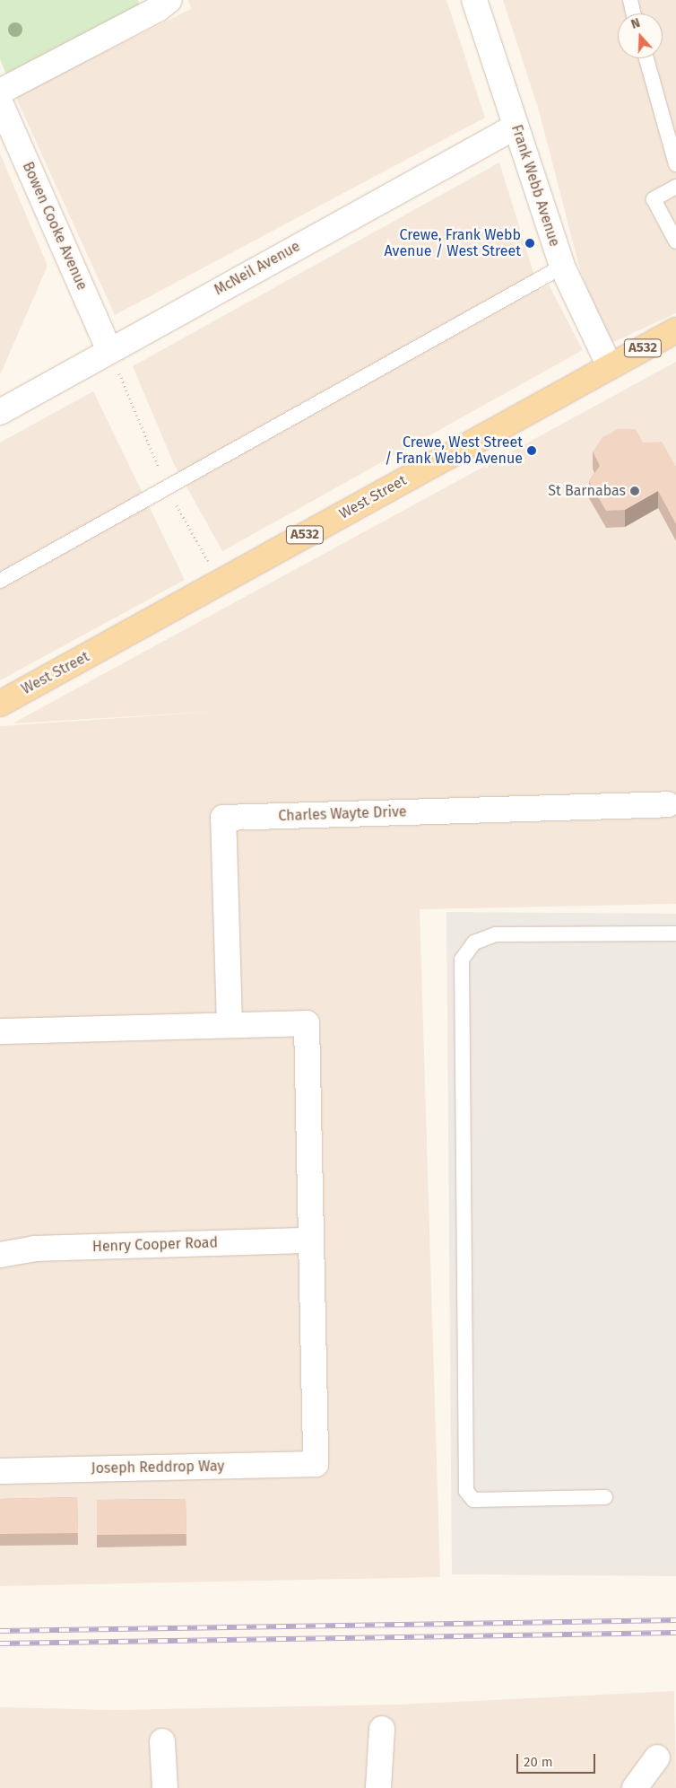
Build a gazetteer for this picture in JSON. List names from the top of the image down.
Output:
{
  "streets": {
    "main road": ["A532", "West Street"],
    "street": [
      "Frank Webb Avenue",
      "Bowen Cooke Avenue",
      "McNeil Avenue",
      "Charles Wayte Drive",
      "Henry Cooper Road",
      "Joseph Reddrop Way"
    ]
  },
  "crossings": [
    ["Frank Webb Avenue", "McNeil Avenue"],
    ["Frank Webb Avenue", "West Street"],
    ["Bowen Cooke Avenue", "McNeil Avenue"],
    ["Henry Cooper Road", "Joseph Reddrop Way"]
  ],
  "places": ["Crewe, Frank Webb Avenue / West Street", "Crewe, West Street / Frank Webb Avenue", "St Barnabas"],
  "scale_bar": "20 m",
  "north": "top"
}
